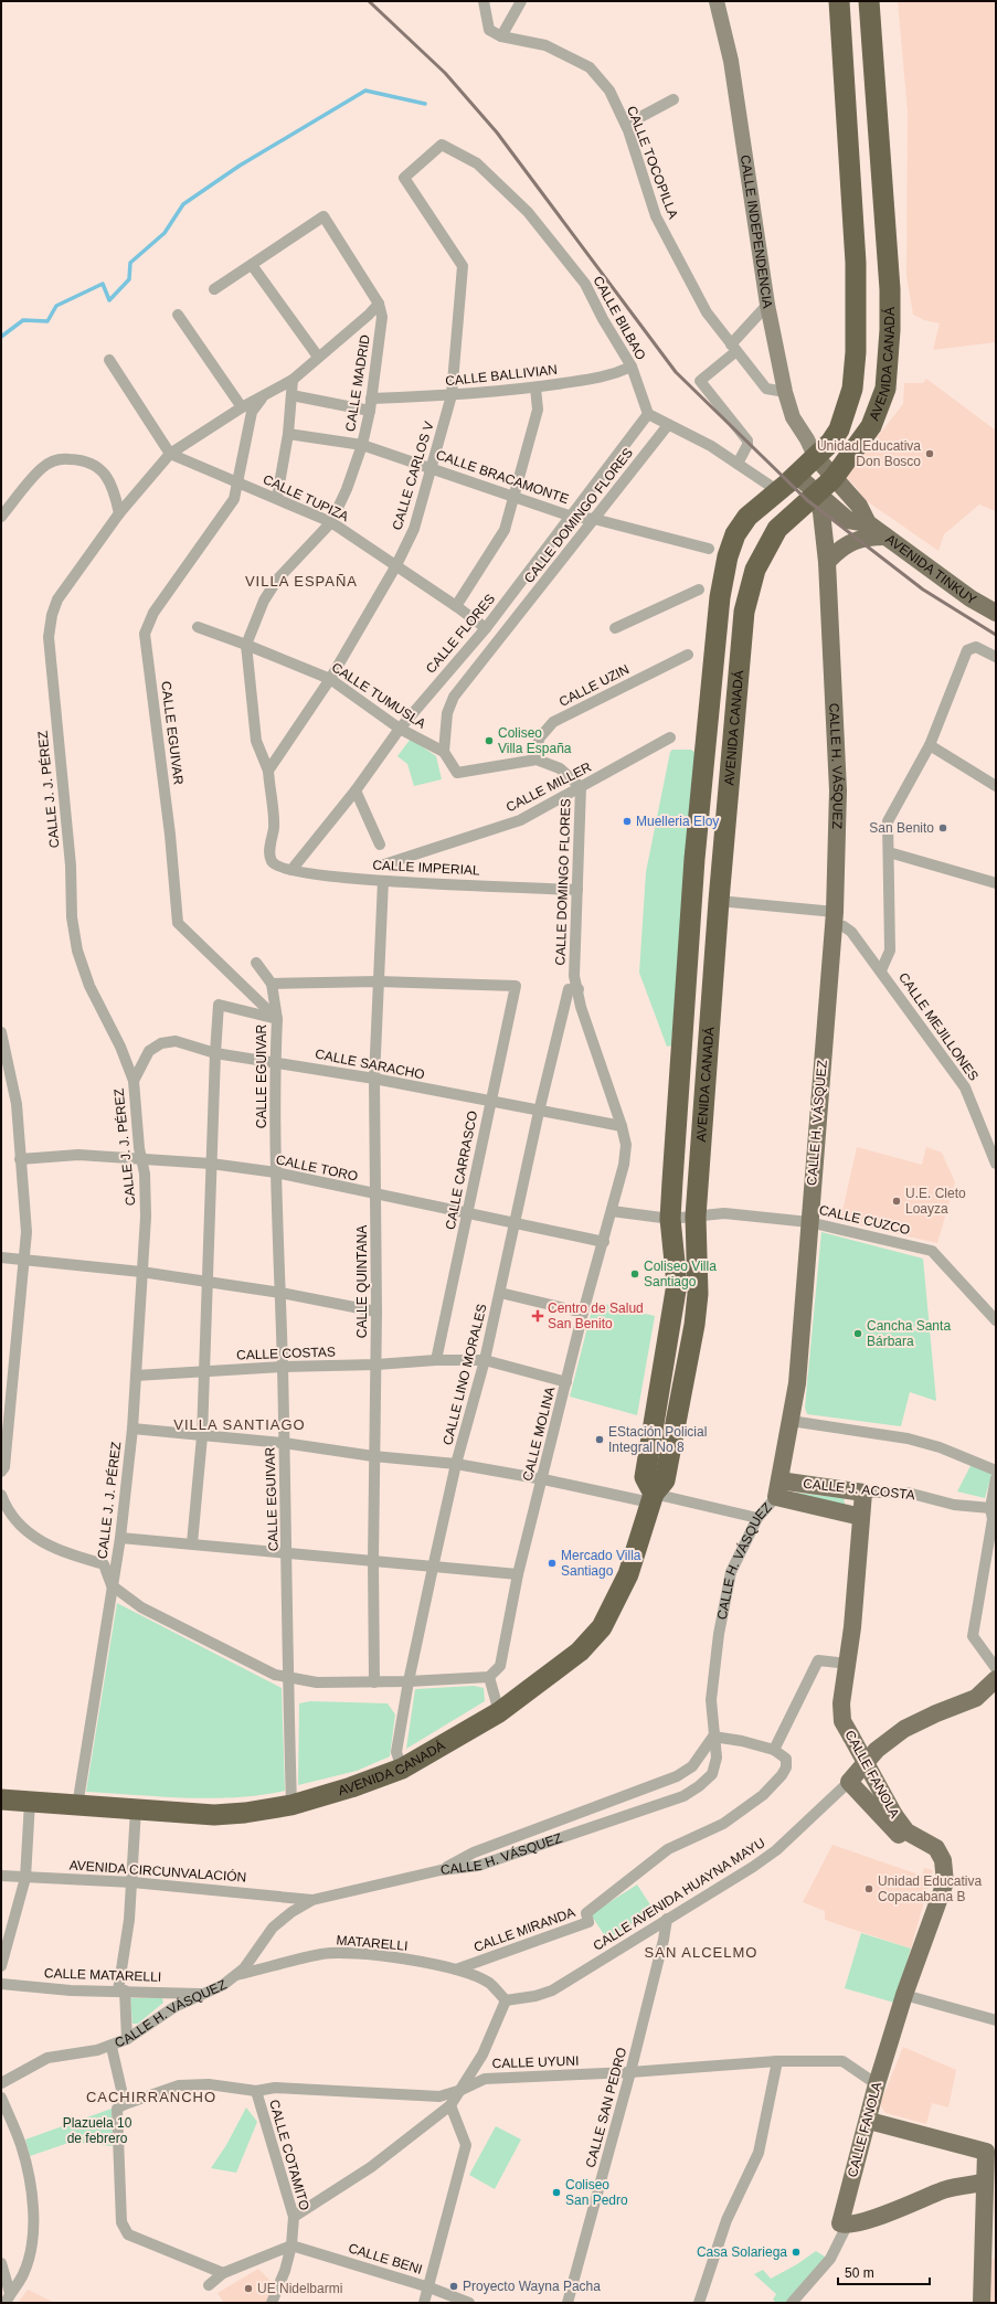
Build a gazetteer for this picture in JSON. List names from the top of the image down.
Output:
{
  "streets": {
    "highway": ["AVENIDA CANADÁ"],
    "main road": [
      "AVENIDA TINKUY",
      "CALLE H. VÁSQUEZ",
      "CALLE J. ACOSTA",
      "CALLE FANOLA"
    ],
    "street": [
      "CALLE TOCOPILLA",
      "CALLE INDEPENDENCIA",
      "CALLE BILBAO",
      "CALLE BALLIVIAN",
      "CALLE MADRID",
      "CALLE CARLOS V",
      "CALLE BRACAMONTE",
      "CALLE TUPIZA",
      "CALLE DOMINGO FLORES",
      "CALLE FLORES",
      "CALLE UZIN",
      "CALLE TUMUSLA",
      "CALLE EGUIVAR",
      "CALLE MILLER",
      "CALLE J. J. PÉREZ",
      "CALLE IMPERIAL",
      "CALLE MEJILLONES",
      "CALLE SARACHO",
      "CALLE TORO",
      "CALLE CARRASCO",
      "CALLE CUZCO",
      "CALLE QUINTANA",
      "CALLE COSTAS",
      "CALLE LINO MORALES",
      "CALLE MOLINA",
      "AVENIDA CIRCUNVALACIÓN",
      "CALLE AVENIDA HUAYNA MAYU",
      "CALLE MIRANDA",
      "MATARELLI",
      "CALLE MATARELLI",
      "CALLE UYUNI",
      "CALLE SAN PEDRO",
      "CALLE COTAMITO",
      "CALLE BENI"
    ]
  },
  "crossings": [
    ["CALLE TOCOPILLA", "CALLE INDEPENDENCIA"],
    ["CALLE INDEPENDENCIA", "AVENIDA CANADÁ"],
    ["CALLE INDEPENDENCIA", "AVENIDA TINKUY"],
    ["CALLE BILBAO", "CALLE BALLIVIAN"],
    ["CALLE BILBAO", "CALLE CARLOS V"],
    ["CALLE BILBAO", "CALLE FLORES"],
    ["AVENIDA CANADÁ", "AVENIDA TINKUY"],
    ["AVENIDA CANADÁ", "CALLE EGUIVAR"],
    ["AVENIDA CANADÁ", "CALLE H. VÁSQUEZ"],
    ["AVENIDA CANADÁ", "CALLE J. J. PÉREZ"],
    ["AVENIDA CANADÁ", "CALLE MEJILLONES"],
    ["AVENIDA CANADÁ", "CALLE CUZCO"],
    ["AVENIDA CANADÁ", "CALLE LINO MORALES"],
    ["CALLE BALLIVIAN", "CALLE MADRID"],
    ["CALLE BALLIVIAN", "CALLE CARLOS V"],
    ["CALLE MADRID", "CALLE CARLOS V"],
    ["CALLE MADRID", "CALLE BRACAMONTE"],
    ["CALLE MADRID", "CALLE TUPIZA"],
    ["CALLE MADRID", "CALLE TUMUSLA"],
    ["CALLE MADRID", "CALLE J. J. PÉREZ"],
    ["CALLE MADRID", "CALLE IMPERIAL"],
    ["CALLE CARLOS V", "CALLE BRACAMONTE"],
    ["CALLE CARLOS V", "CALLE TUPIZA"],
    ["CALLE CARLOS V", "CALLE TUMUSLA"],
    ["CALLE CARLOS V", "CALLE IMPERIAL"],
    ["CALLE BRACAMONTE", "CALLE DOMINGO FLORES"],
    ["CALLE BRACAMONTE", "CALLE FLORES"],
    ["CALLE TUPIZA", "CALLE FLORES"],
    ["CALLE TUPIZA", "CALLE EGUIVAR"],
    ["CALLE TUPIZA", "CALLE J. J. PÉREZ"],
    ["CALLE DOMINGO FLORES", "CALLE UZIN"],
    ["CALLE DOMINGO FLORES", "CALLE TUMUSLA"],
    ["CALLE DOMINGO FLORES", "CALLE MILLER"],
    ["CALLE DOMINGO FLORES", "CALLE IMPERIAL"],
    ["CALLE DOMINGO FLORES", "CALLE SARACHO"],
    ["CALLE DOMINGO FLORES", "CALLE LINO MORALES"],
    ["CALLE DOMINGO FLORES", "CALLE MOLINA"],
    ["AVENIDA TINKUY", "CALLE H. VÁSQUEZ"],
    ["CALLE FLORES", "CALLE TUMUSLA"],
    ["CALLE FLORES", "CALLE IMPERIAL"],
    ["CALLE EGUIVAR", "CALLE J. J. PÉREZ"],
    ["CALLE EGUIVAR", "CALLE SARACHO"],
    ["CALLE EGUIVAR", "CALLE TORO"],
    ["CALLE EGUIVAR", "CALLE COSTAS"],
    ["CALLE H. VÁSQUEZ", "CALLE MEJILLONES"],
    ["CALLE H. VÁSQUEZ", "CALLE CUZCO"],
    ["CALLE H. VÁSQUEZ", "CALLE J. ACOSTA"],
    ["CALLE H. VÁSQUEZ", "AVENIDA CIRCUNVALACIÓN"],
    ["CALLE H. VÁSQUEZ", "MATARELLI"],
    ["CALLE H. VÁSQUEZ", "CALLE MATARELLI"],
    ["CALLE J. J. PÉREZ", "CALLE SARACHO"],
    ["CALLE J. J. PÉREZ", "CALLE TORO"],
    ["CALLE J. J. PÉREZ", "CALLE COSTAS"],
    ["CALLE IMPERIAL", "CALLE QUINTANA"],
    ["CALLE SARACHO", "CALLE CARRASCO"],
    ["CALLE SARACHO", "CALLE QUINTANA"],
    ["CALLE SARACHO", "CALLE LINO MORALES"],
    ["CALLE TORO", "CALLE CARRASCO"],
    ["CALLE TORO", "CALLE QUINTANA"],
    ["CALLE TORO", "CALLE LINO MORALES"],
    ["CALLE TORO", "CALLE MOLINA"],
    ["CALLE CARRASCO", "CALLE QUINTANA"],
    ["CALLE CARRASCO", "CALLE COSTAS"],
    ["CALLE QUINTANA", "CALLE COSTAS"],
    ["CALLE COSTAS", "CALLE LINO MORALES"],
    ["CALLE COSTAS", "CALLE MOLINA"],
    ["CALLE J. ACOSTA", "CALLE FANOLA"],
    ["CALLE FANOLA", "CALLE UYUNI"],
    ["CALLE AVENIDA HUAYNA MAYU", "MATARELLI"],
    ["CALLE AVENIDA HUAYNA MAYU", "CALLE SAN PEDRO"],
    ["CALLE MIRANDA", "MATARELLI"],
    ["CALLE UYUNI", "CALLE SAN PEDRO"],
    ["CALLE UYUNI", "CALLE COTAMITO"],
    ["CALLE COTAMITO", "CALLE BENI"]
  ],
  "districts": [
    "VILLA ESPAÑA",
    "VILLA SANTIAGO",
    "SAN ALCELMO",
    "CACHIRRANCHO"
  ],
  "parks": ["Plazuela 10 de febrero"],
  "places": {
    "other": [
      "Unidad Educativa Don Bosco",
      "Coliseo Villa España",
      "Muelleria Eloy",
      "San Benito",
      "U.E. Cleto Loayza",
      "Coliseo Villa Santiago",
      "Cancha Santa Bárbara",
      "EStación Policial Integral No 8",
      "Mercado Villa Santiago",
      "Unidad Educativa Copacabana B",
      "Coliseo San Pedro",
      "Casa Solariega",
      "Proyecto Wayna Pacha",
      "UE Nidelbarmi"
    ],
    "health": ["Centro de Salud San Benito"]
  },
  "scale_bar": "50 m"
}
